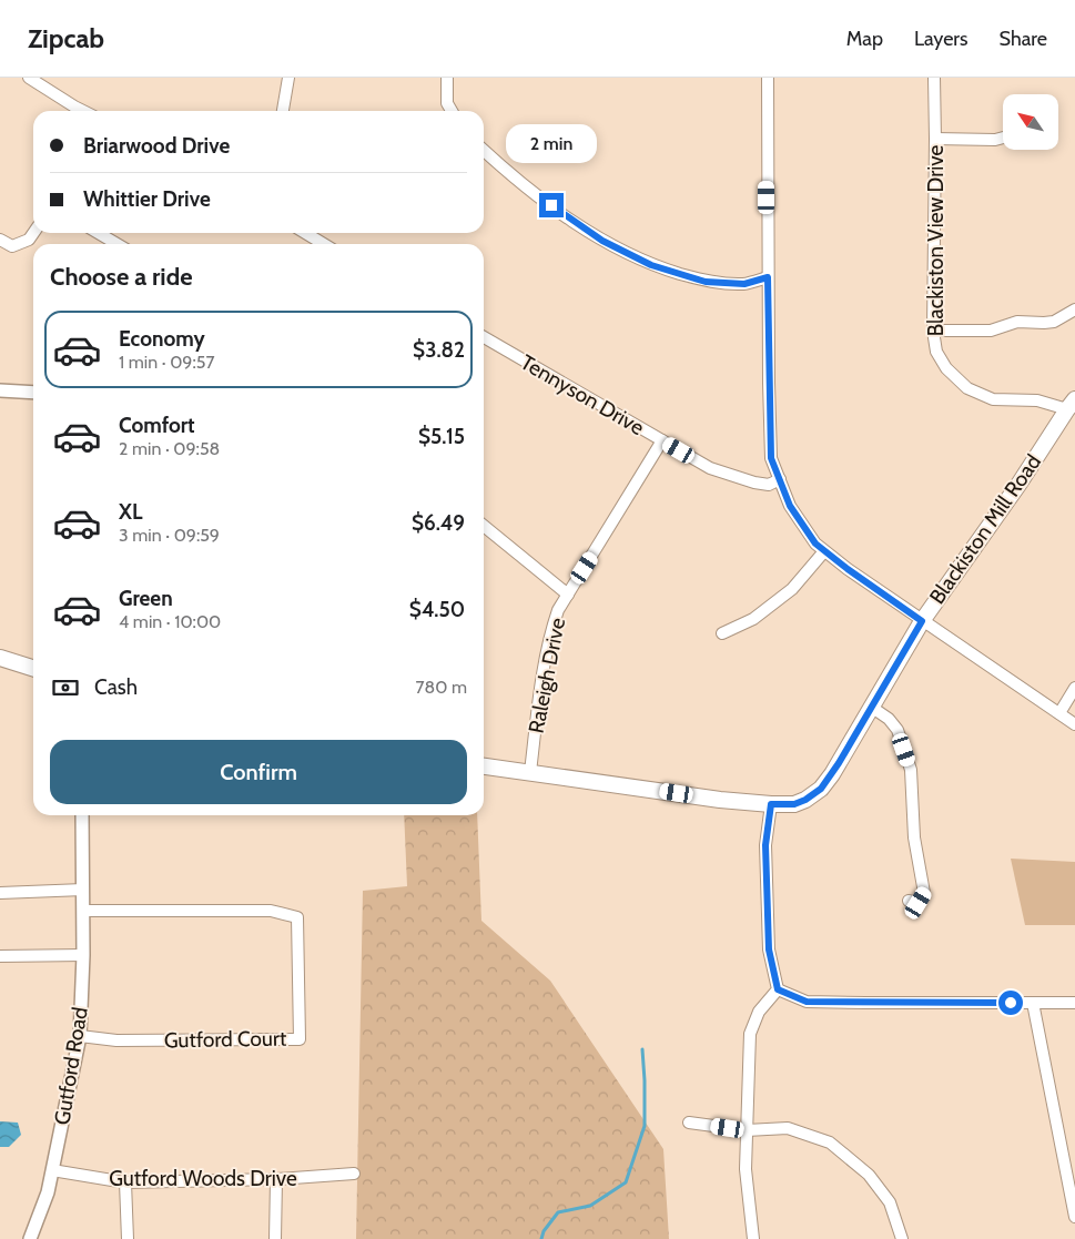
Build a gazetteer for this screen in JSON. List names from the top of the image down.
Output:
{
  "streets": {
    "main road": ["Blackiston Mill Road"],
    "street": [
      "Blackiston View Drive",
      "Tennyson Drive",
      "Raleigh Drive",
      "Gutford Court",
      "Gutford Road",
      "Gutford Woods Drive"
    ]
  },
  "crossings": [
    ["Blackiston View Drive", "Blackiston Mill Road"],
    ["Tennyson Drive", "Raleigh Drive"],
    ["Blackiston Mill Road", "Raleigh Drive"],
    ["Gutford Court", "Gutford Road"],
    ["Gutford Road", "Gutford Woods Drive"]
  ],
  "north": "top left",
  "page": {
    "header": "Zipcab",
    "nav": ["Map", "Layers", "Share"],
    "banner": ["Briarwood Drive", "Whittier Drive"],
    "bubble": "2 min",
    "heading": "Choose a ride",
    "list": [
      {
        "name": "Economy",
        "note": "1 min · 09:57",
        "value": "$3.82"
      },
      {
        "name": "Comfort",
        "note": "2 min · 09:58",
        "value": "$5.15"
      },
      {
        "name": "XL",
        "note": "3 min · 09:59",
        "value": "$6.49"
      },
      {
        "name": "Green",
        "note": "4 min · 10:00",
        "value": "$4.50"
      }
    ],
    "pay": ["Cash", "780 m"],
    "buttons": "Confirm"
  }
}
